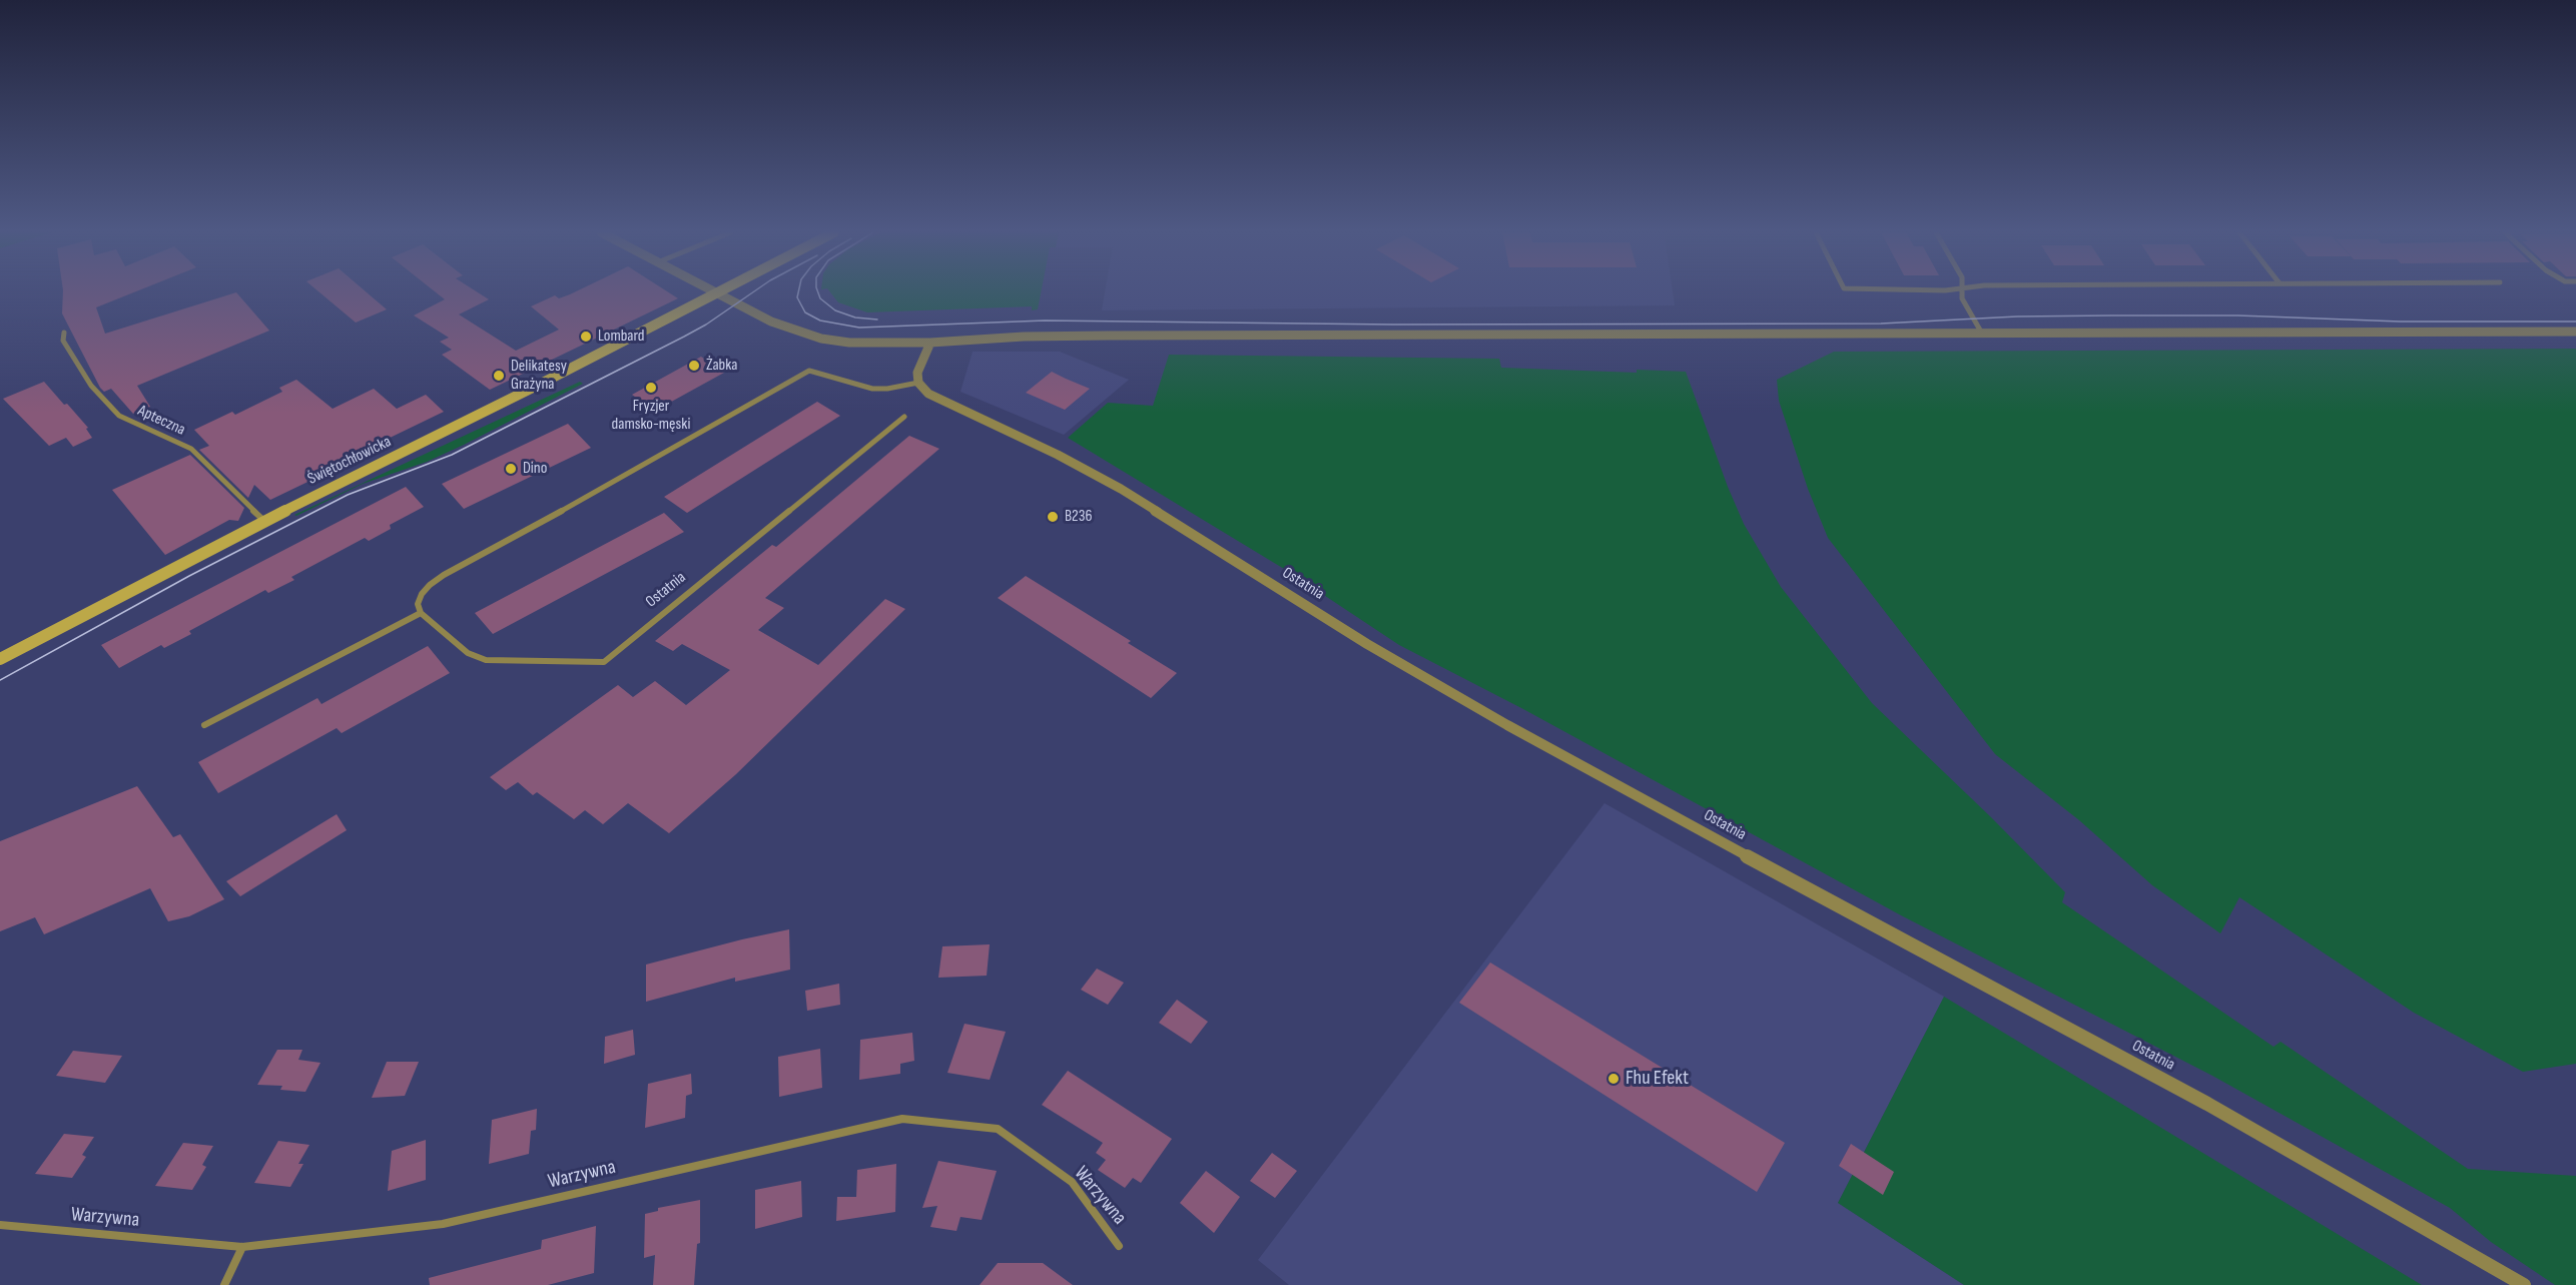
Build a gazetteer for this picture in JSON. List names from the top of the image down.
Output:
{
  "streets": {
    "main road": ["Świętochłowicka"],
    "street": ["Apteczna", "Ostatnia", "Warzywna"]
  },
  "crossings": [
    ["Apteczna", "Świętochłowicka"]
  ],
  "places": [
    "Lombard",
    "Żabka",
    "Delikatesy Grażyna",
    "Fryzjer damsko-męski",
    "Dino",
    "B236",
    "Fhu Efekt"
  ]
}
